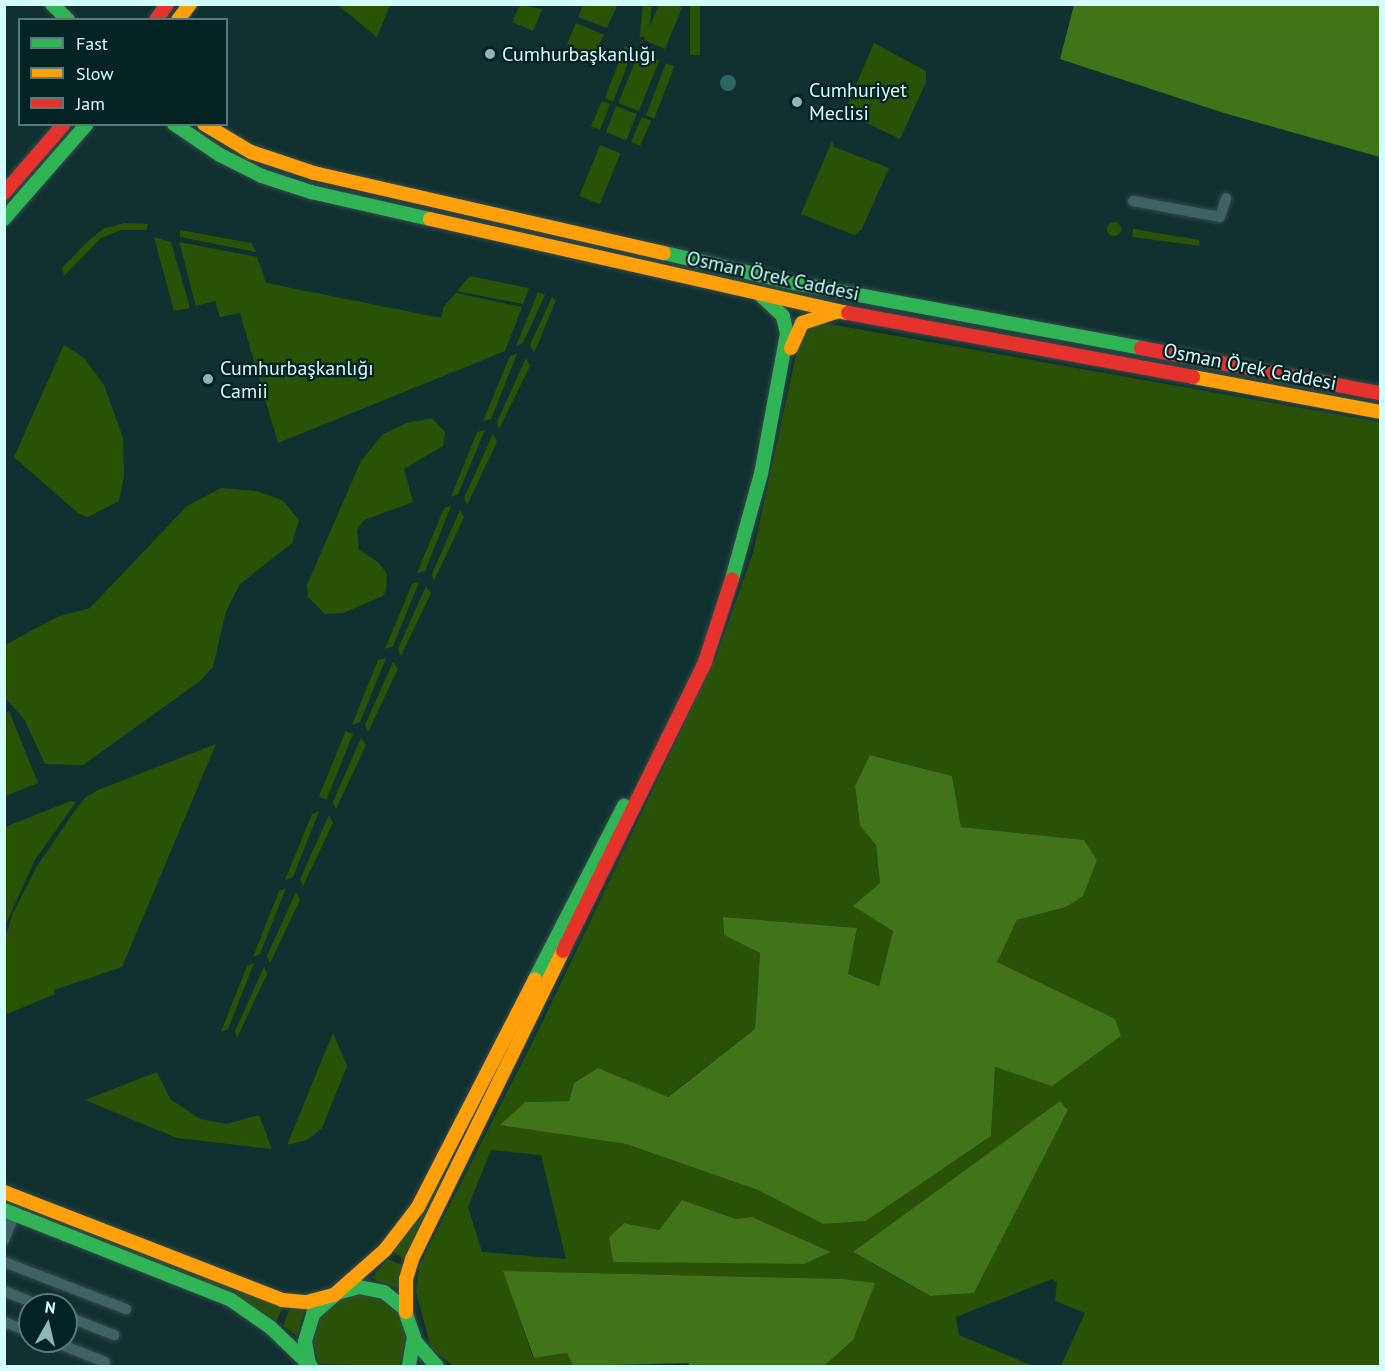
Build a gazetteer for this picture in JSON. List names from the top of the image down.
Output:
{
  "streets": {
    "street": ["Osman Örek Caddesi"]
  },
  "places": ["Cumhurbaşkanlığı", "Cumhuriyet Meclisi", "Cumhurbaşkanlığı Camii"],
  "legend": ["Fast", "Slow", "Jam"],
  "north": "top"
}
